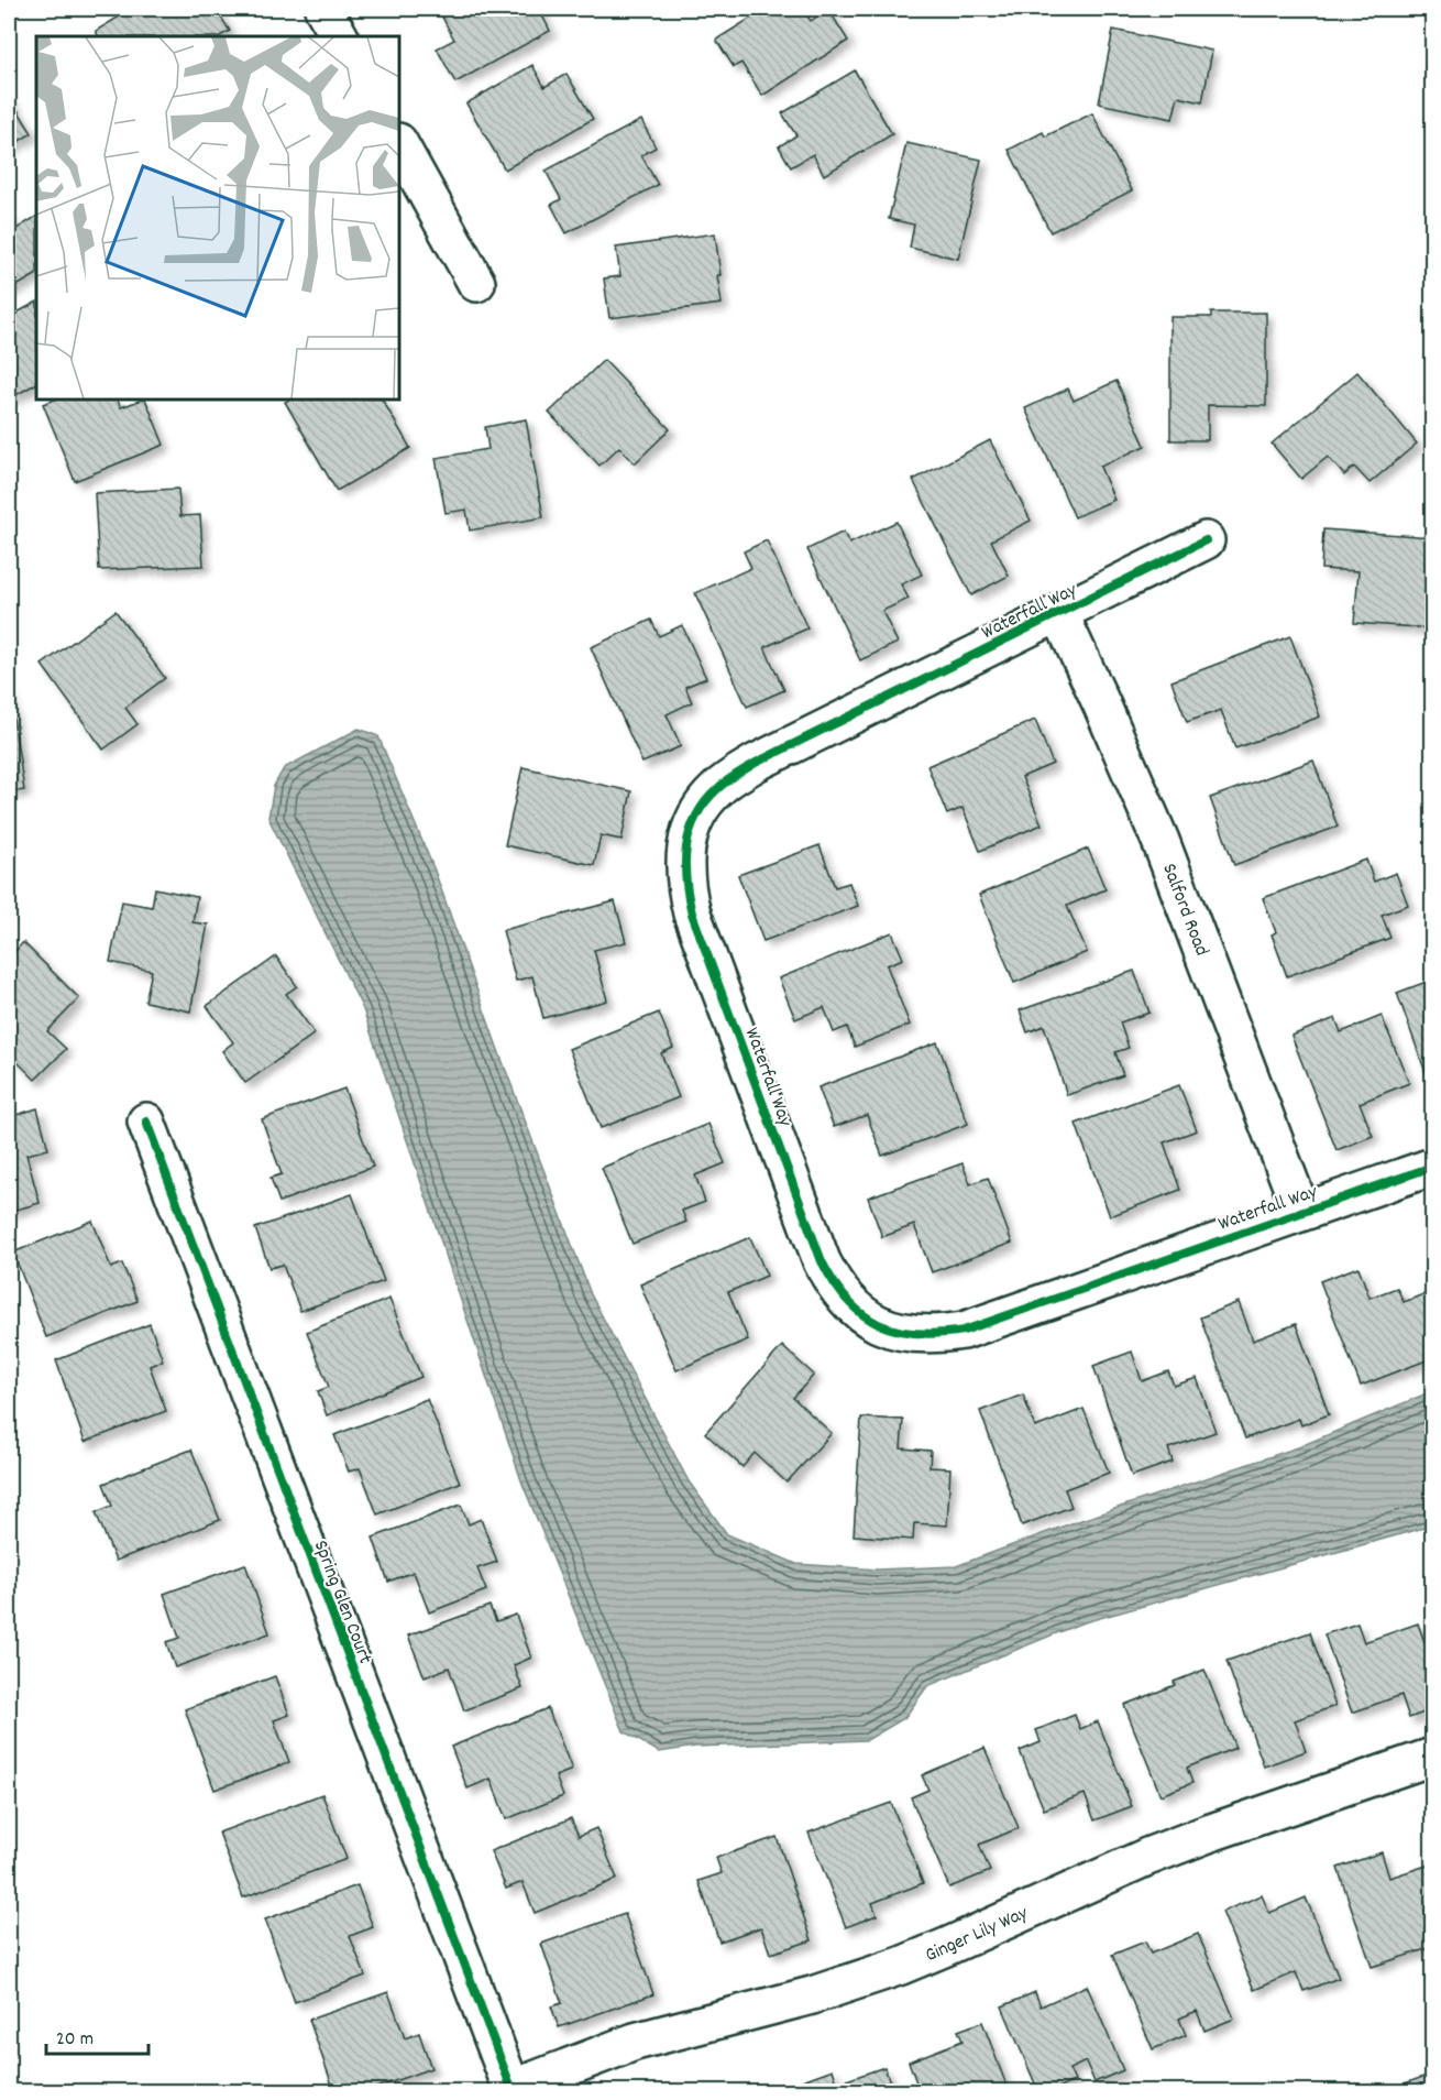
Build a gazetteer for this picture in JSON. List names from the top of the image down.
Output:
{
  "streets": {
    "street": [
      "Waterfall Way",
      "Salford Road",
      "Spring Glen Court",
      "Ginger Lily Way"
    ]
  },
  "crossings": [
    ["Waterfall Way", "Salford Road"],
    ["Spring Glen Court", "Ginger Lily Way"]
  ],
  "scale_bar": "20 m"
}
